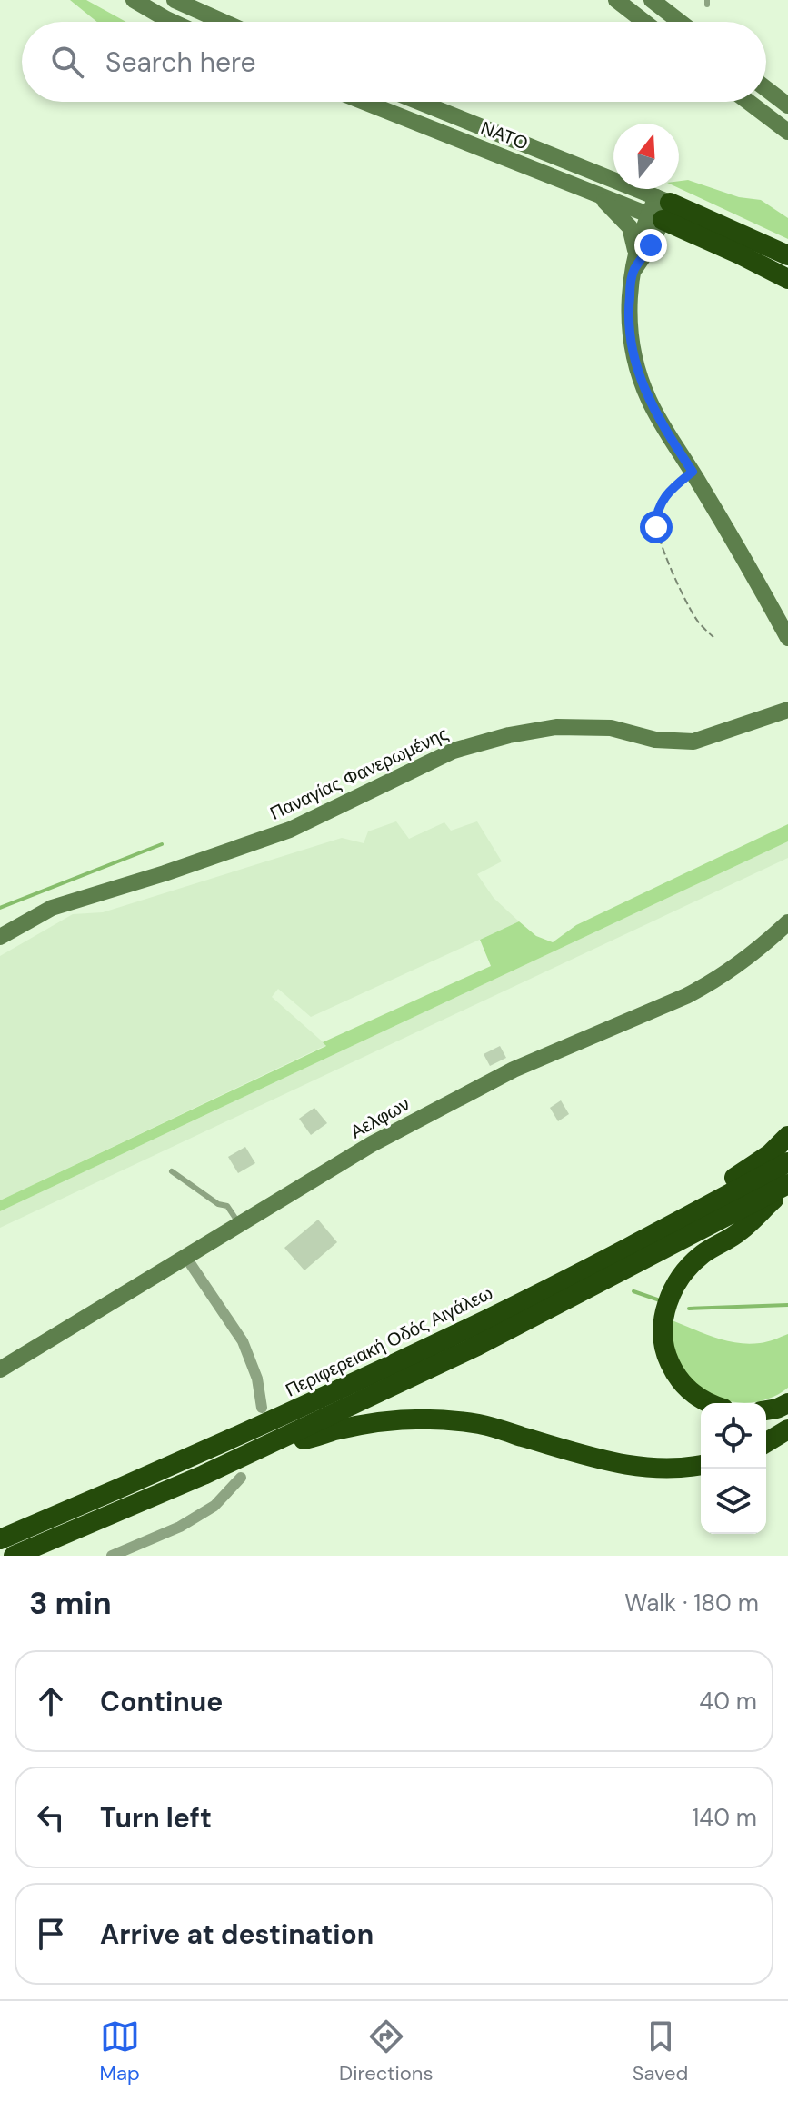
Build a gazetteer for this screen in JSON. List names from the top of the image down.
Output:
{
  "streets": {
    "highway": ["Περιφερειακή Οδός Αιγάλεω"],
    "main road": ["ΝΑΤΟ", "Παναγίας Φανερωμένης", "Αελφων"]
  },
  "north": "top",
  "page": {
    "search": "Search here",
    "heading": ["3 min", "Walk · 180 m"],
    "list": [
      ["Continue", "40 m"],
      ["Turn left", "140 m"],
      "Arrive at destination"
    ],
    "nav": ["Map", "Directions", "Saved"]
  }
}
